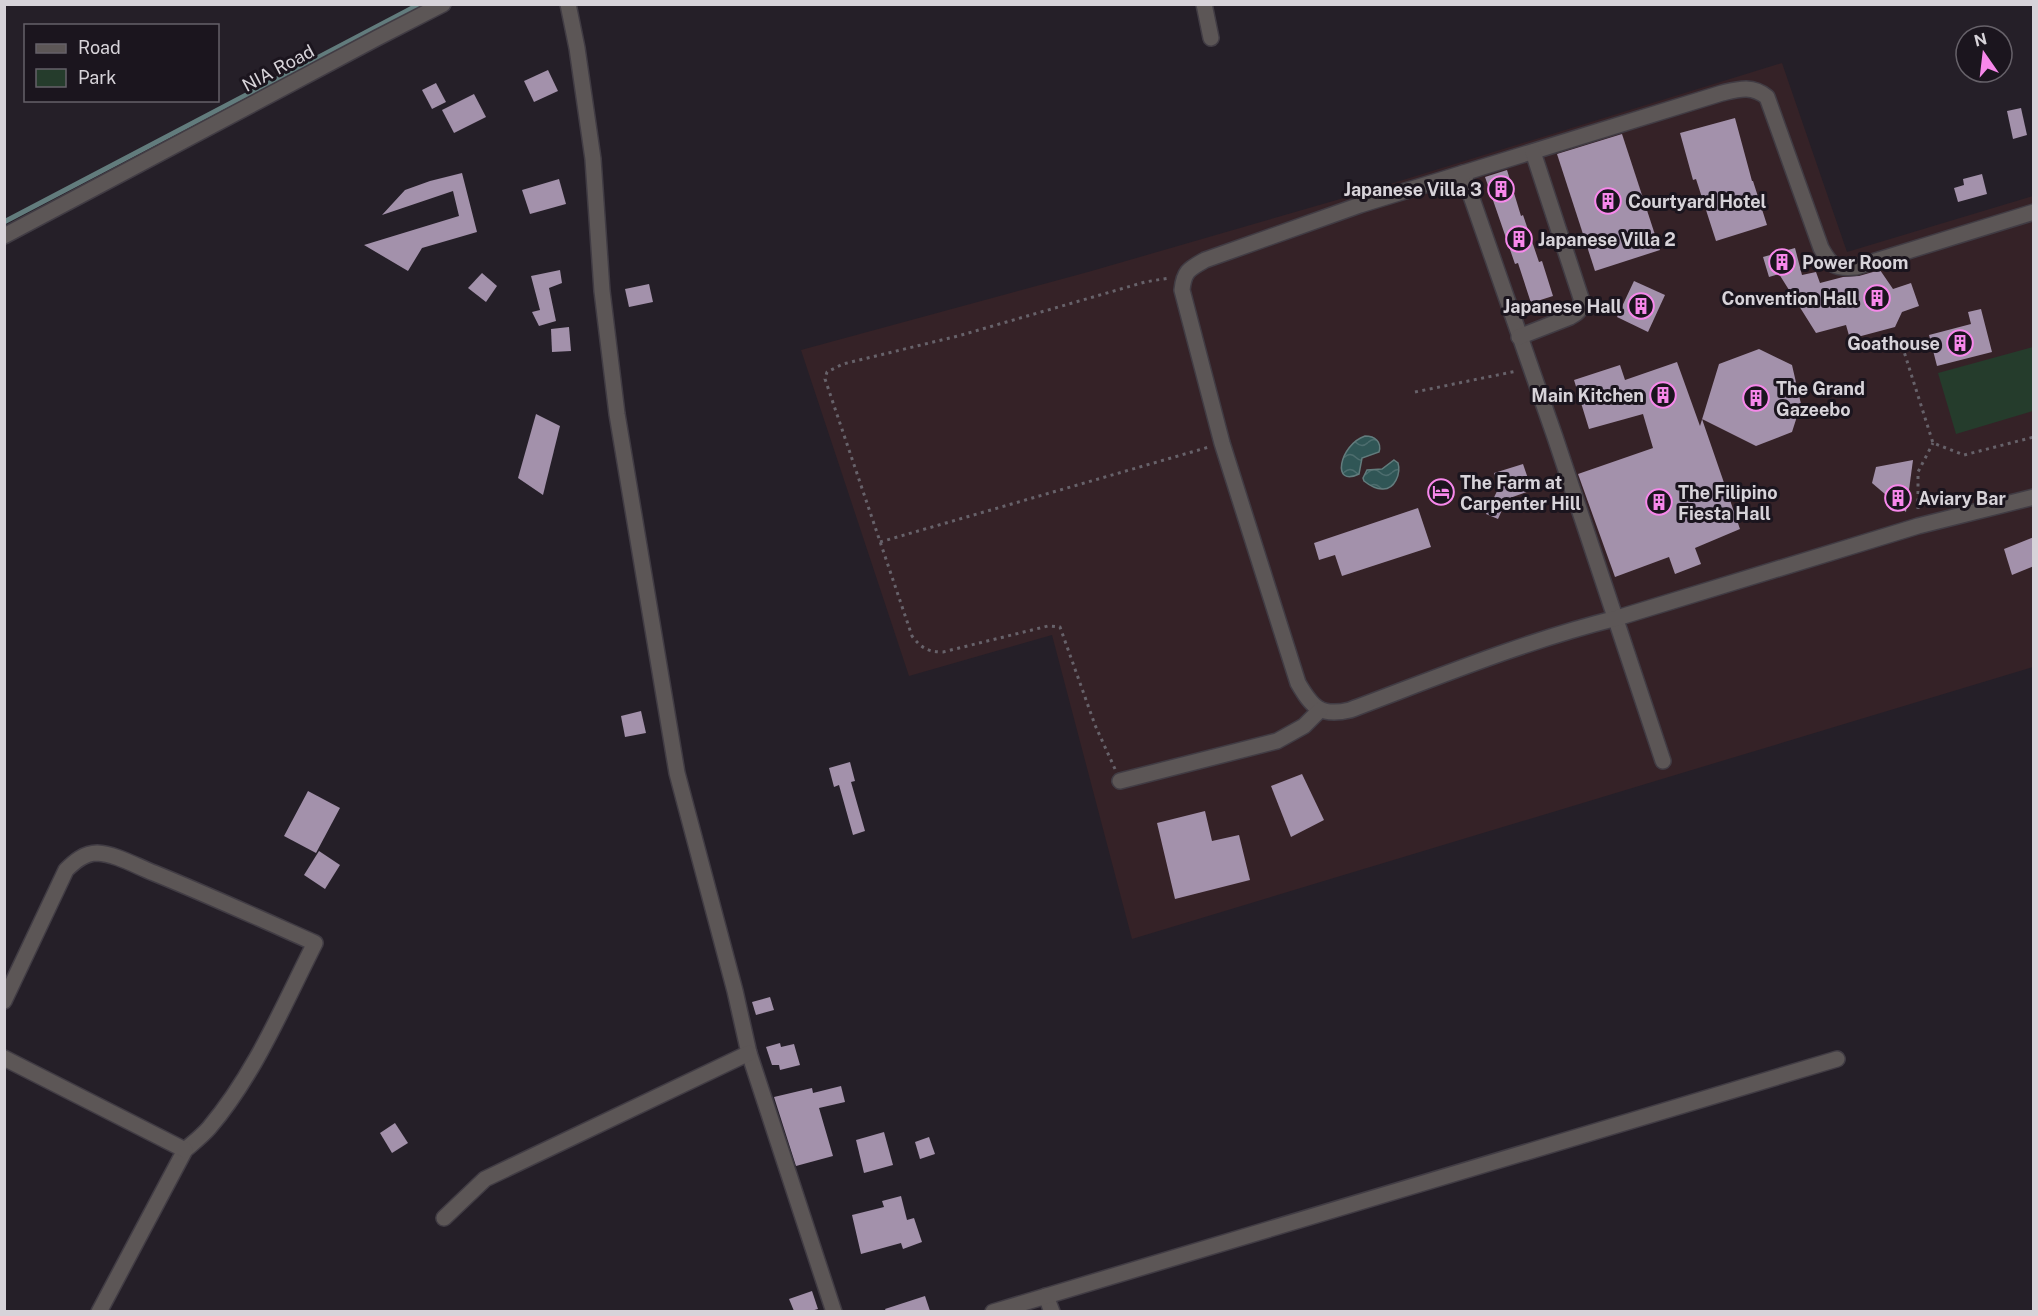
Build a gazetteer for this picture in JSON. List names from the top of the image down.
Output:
{
  "streets": {
    "street": ["NIA Road"]
  },
  "places": {
    "building": [
      "Japanese Villa 3",
      "Courtyard Hotel",
      "Japanese Villa 2",
      "Power Room",
      "Convention Hall",
      "Japanese Hall",
      "Goathouse",
      "Main Kitchen",
      "The Grand Gazeebo",
      "Aviary Bar",
      "The Filipino Fiesta Hall"
    ],
    "hotel": ["The Farm at Carpenter Hill"]
  },
  "legend": ["Road", "Park"],
  "north": "top"
}
